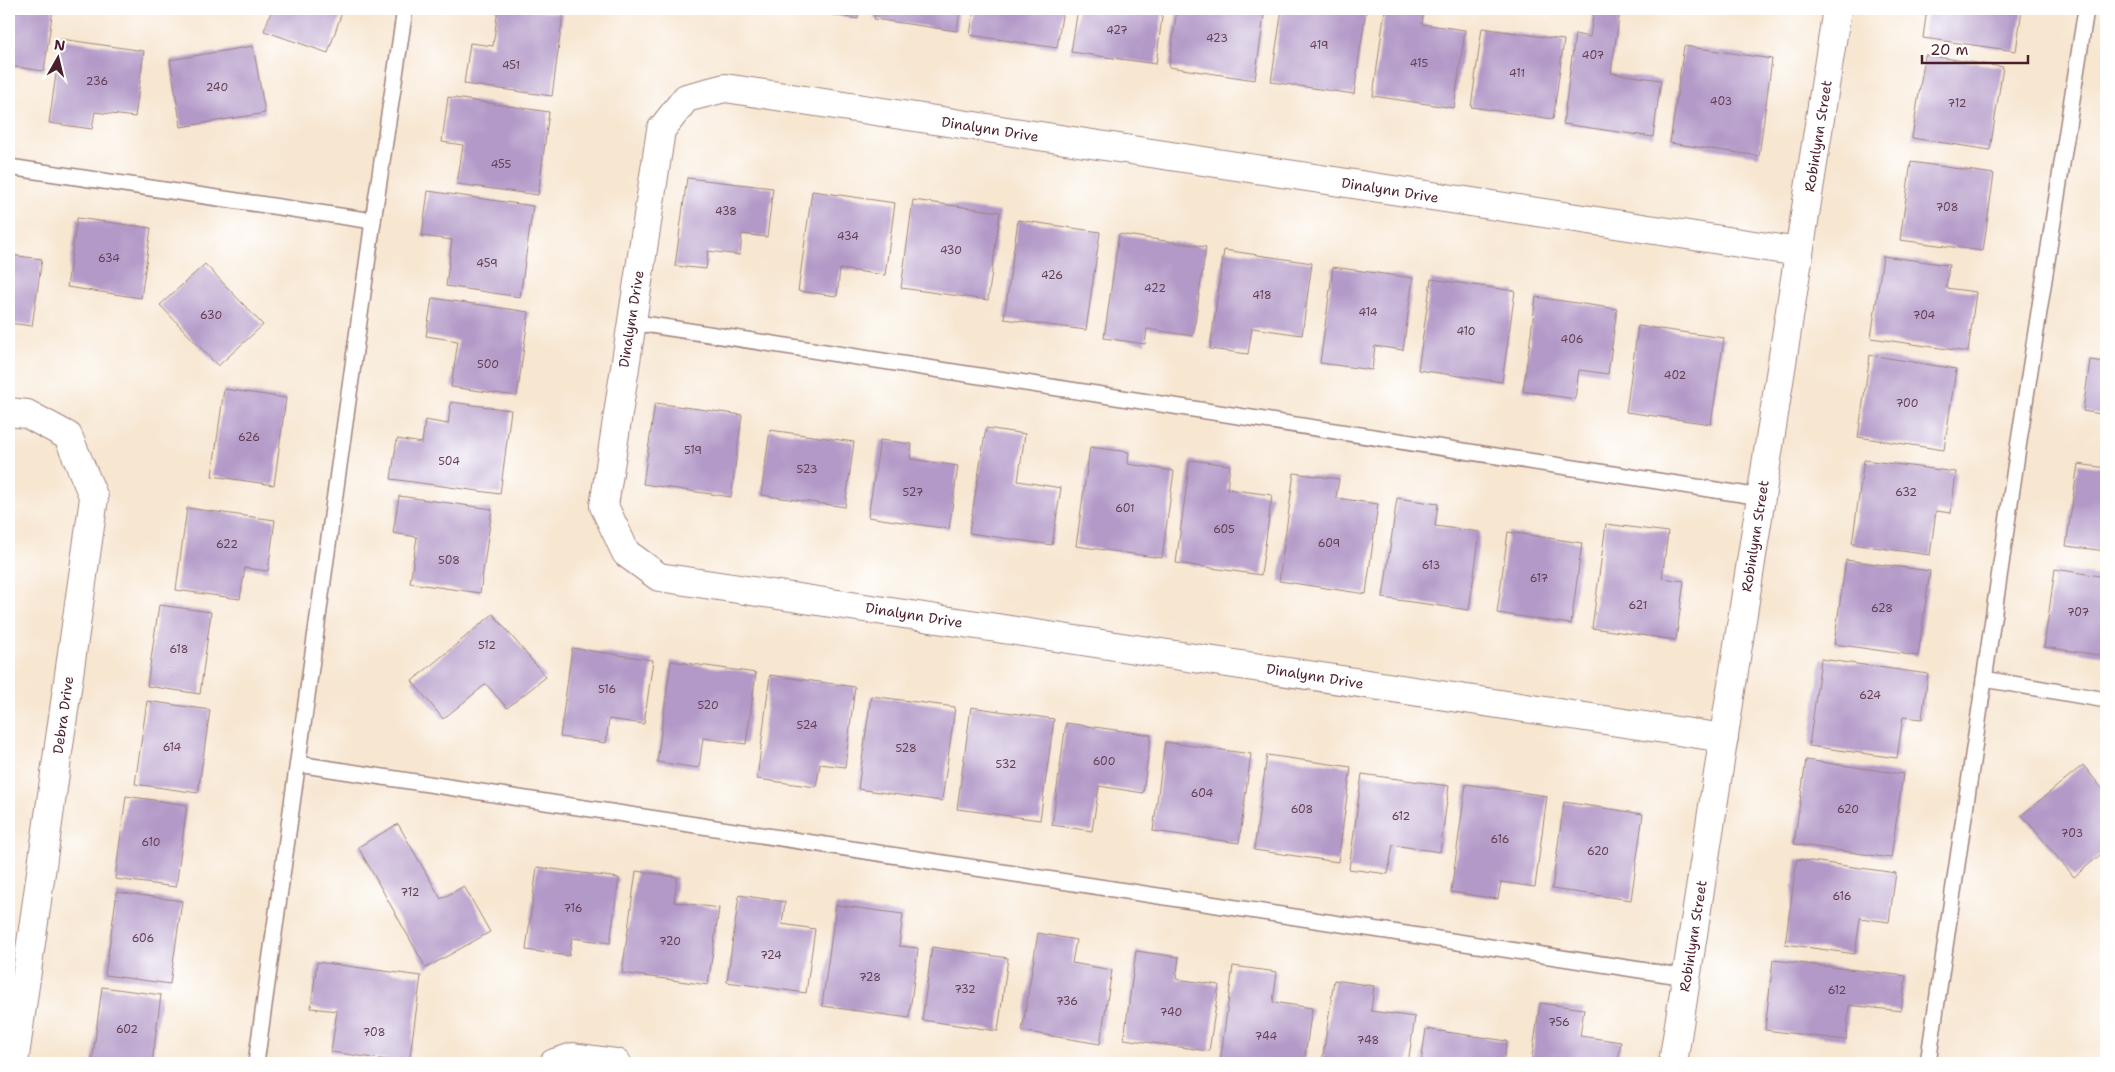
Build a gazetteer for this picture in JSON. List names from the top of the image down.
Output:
{
  "streets": {
    "street": ["Dinalynn Drive", "Robinlynn Street", "Debra Drive"]
  },
  "crossings": [
    ["Dinalynn Drive", "Robinlynn Street"]
  ],
  "house_numbers": [
    "427",
    "423",
    "419",
    "407",
    "415",
    "451",
    "411",
    "236",
    "240",
    "403",
    "712",
    "455",
    "708",
    "438",
    "434",
    "430",
    "634",
    "459",
    "426",
    "422",
    "418",
    "414",
    "630",
    "704",
    "410",
    "406",
    "500",
    "402",
    "700",
    "626",
    "519",
    "504",
    "523",
    "527",
    "632",
    "601",
    "605",
    "609",
    "622",
    "508",
    "613",
    "617",
    "621",
    "628",
    "707",
    "512",
    "618",
    "516",
    "624",
    "520",
    "524",
    "614",
    "528",
    "600",
    "532",
    "604",
    "608",
    "620",
    "612",
    "703",
    "616",
    "610",
    "620",
    "712",
    "616",
    "716",
    "606",
    "720",
    "724",
    "728",
    "732",
    "612",
    "736",
    "740",
    "756",
    "602",
    "708",
    "744",
    "748"
  ],
  "scale_bar": "20 m",
  "north": "top"
}
